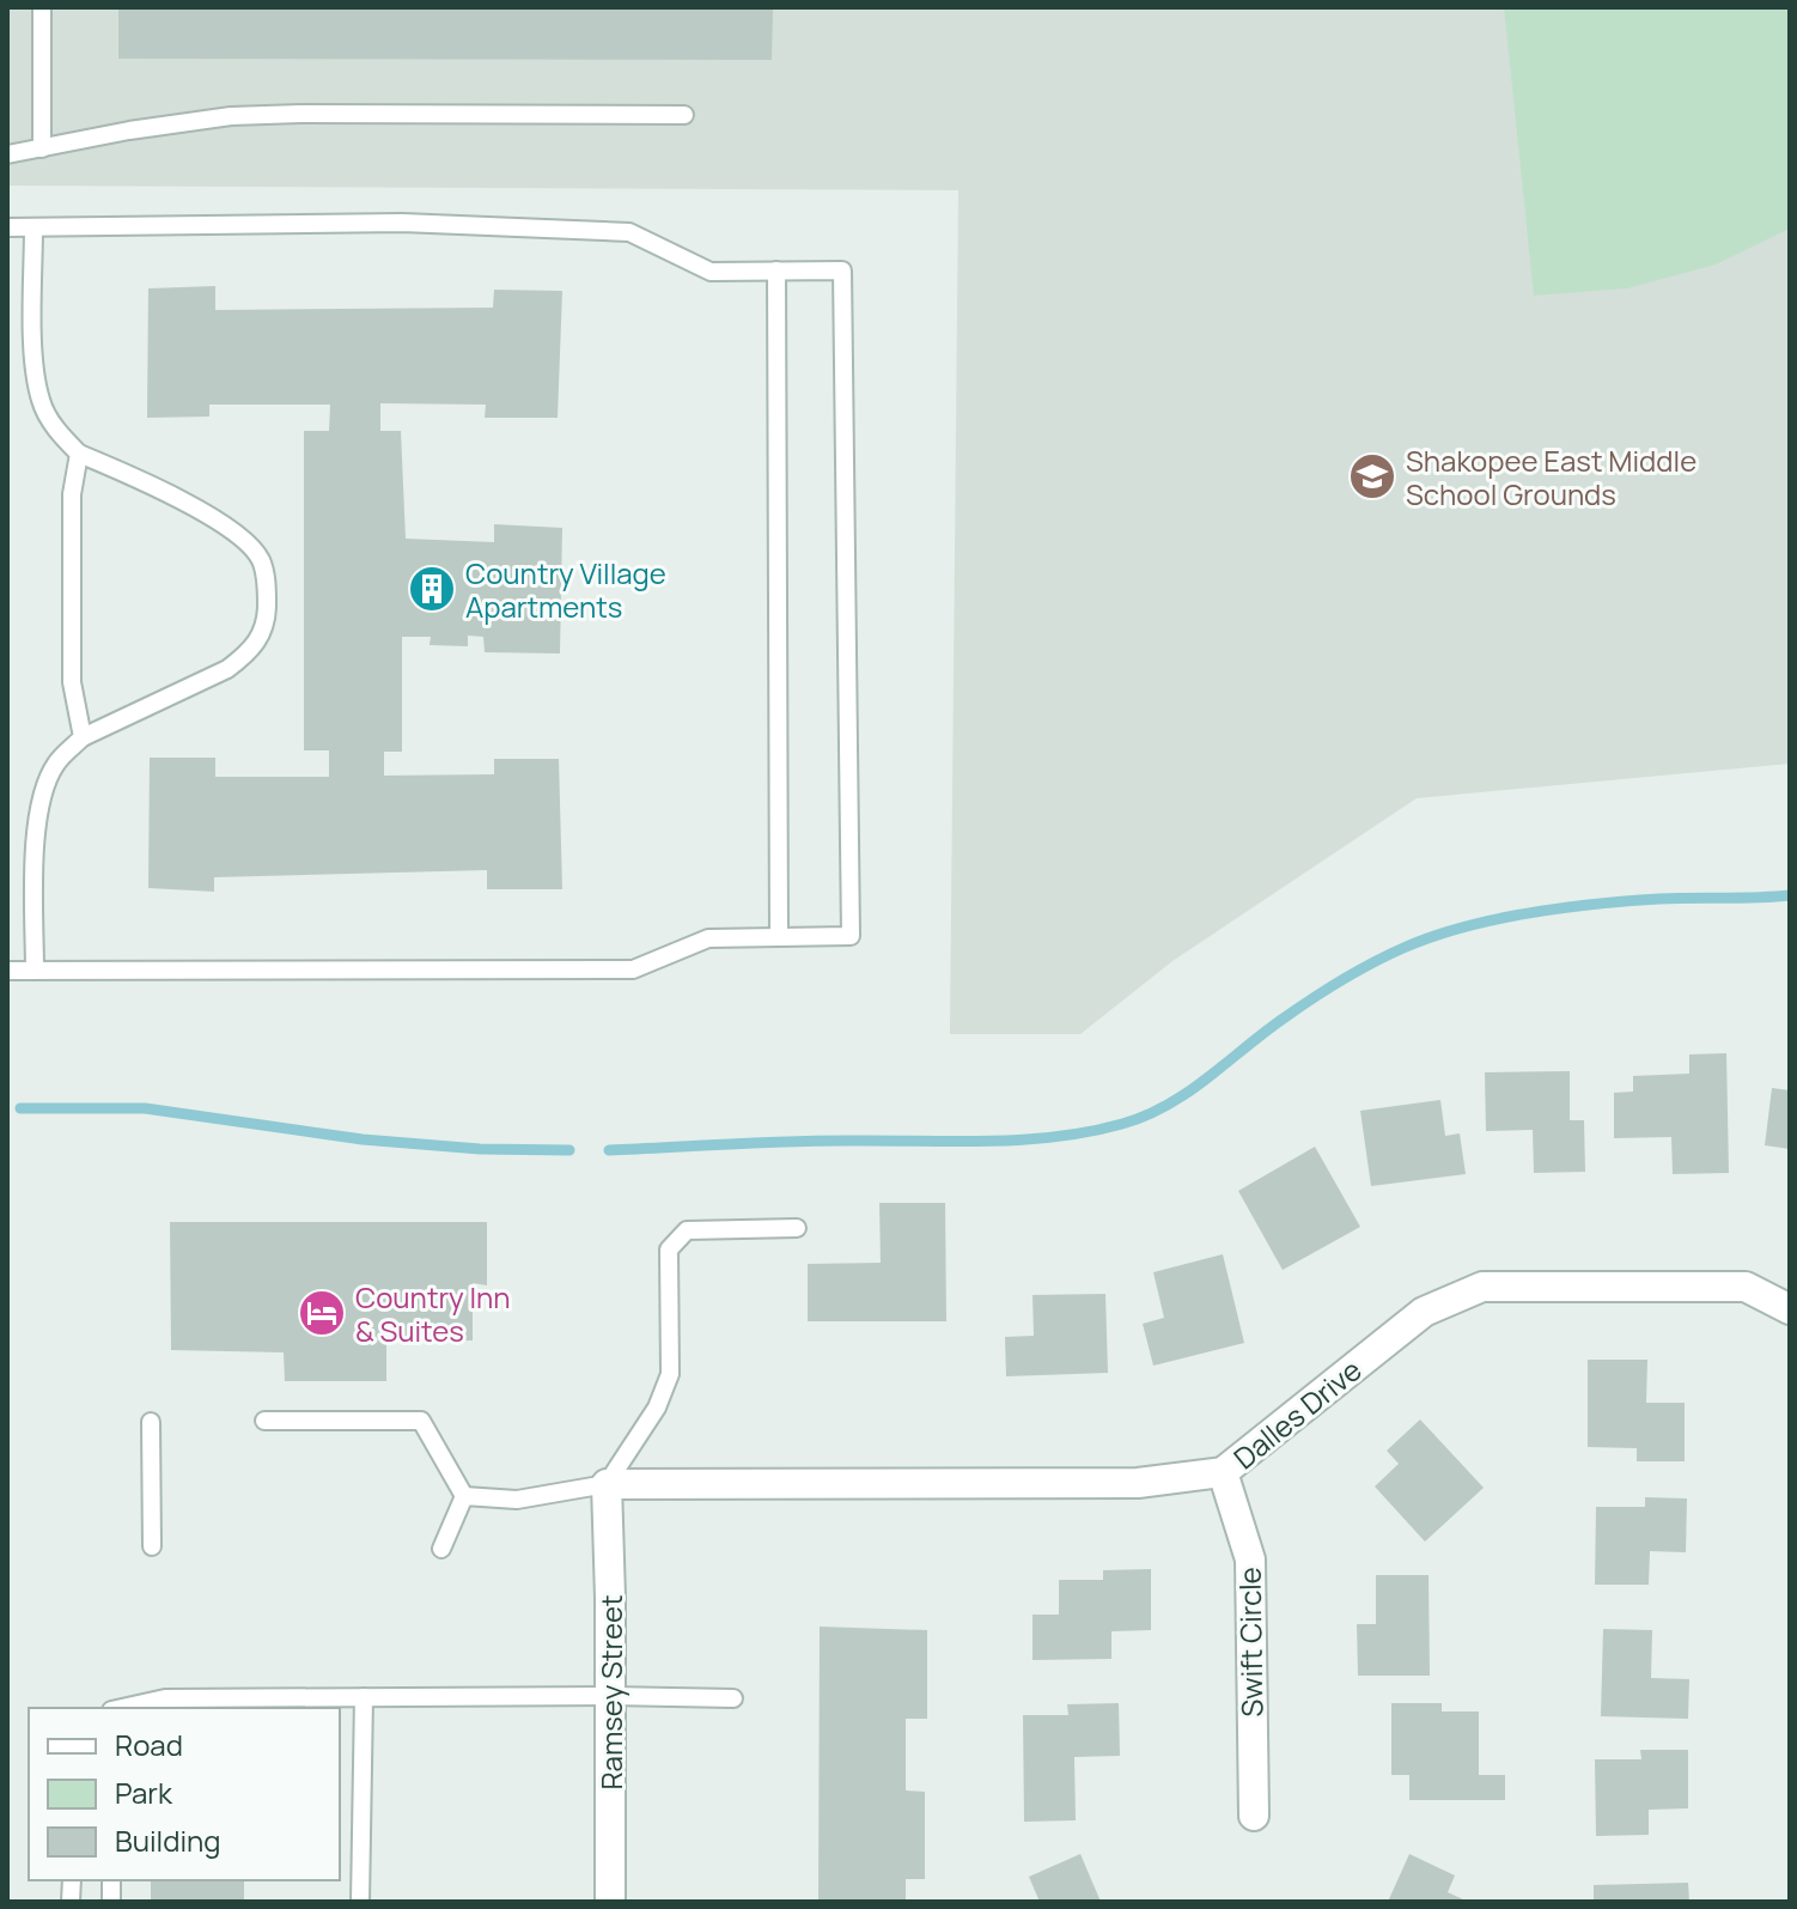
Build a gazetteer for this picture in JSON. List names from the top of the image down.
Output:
{
  "streets": {
    "street": ["Dalles Drive", "Swift Circle", "Ramsey Street"]
  },
  "crossings": [
    ["Dalles Drive", "Swift Circle"],
    ["Dalles Drive", "Ramsey Street"]
  ],
  "places": {
    "school or university": ["Shakopee East Middle School Grounds"],
    "building": ["Country Village Apartments"],
    "hotel": ["Country Inn & Suites"]
  },
  "legend": ["Road", "Park", "Building"]
}
